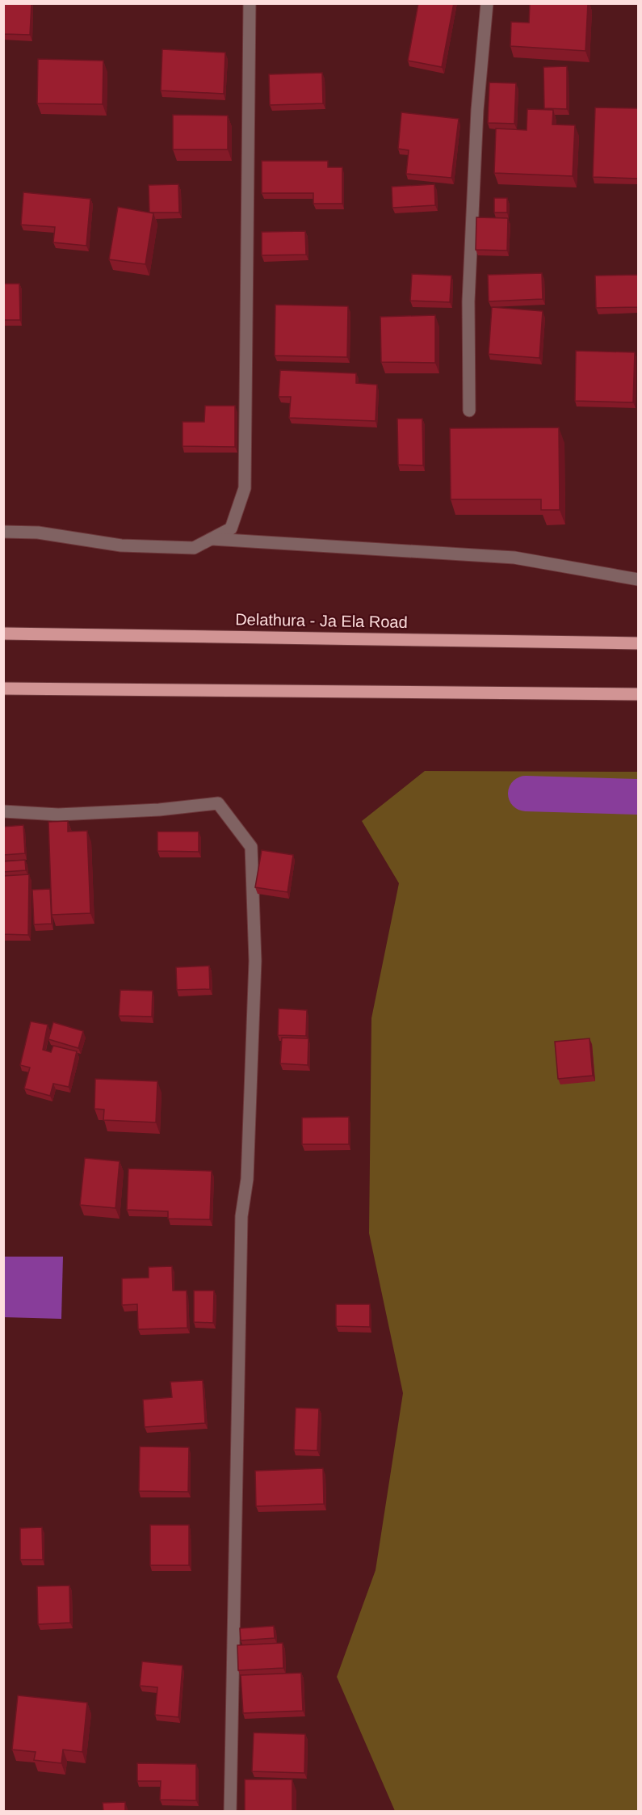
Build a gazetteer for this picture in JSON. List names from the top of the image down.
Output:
{
  "streets": {
    "main road": ["Delathura - Ja Ela Road"]
  }
}
